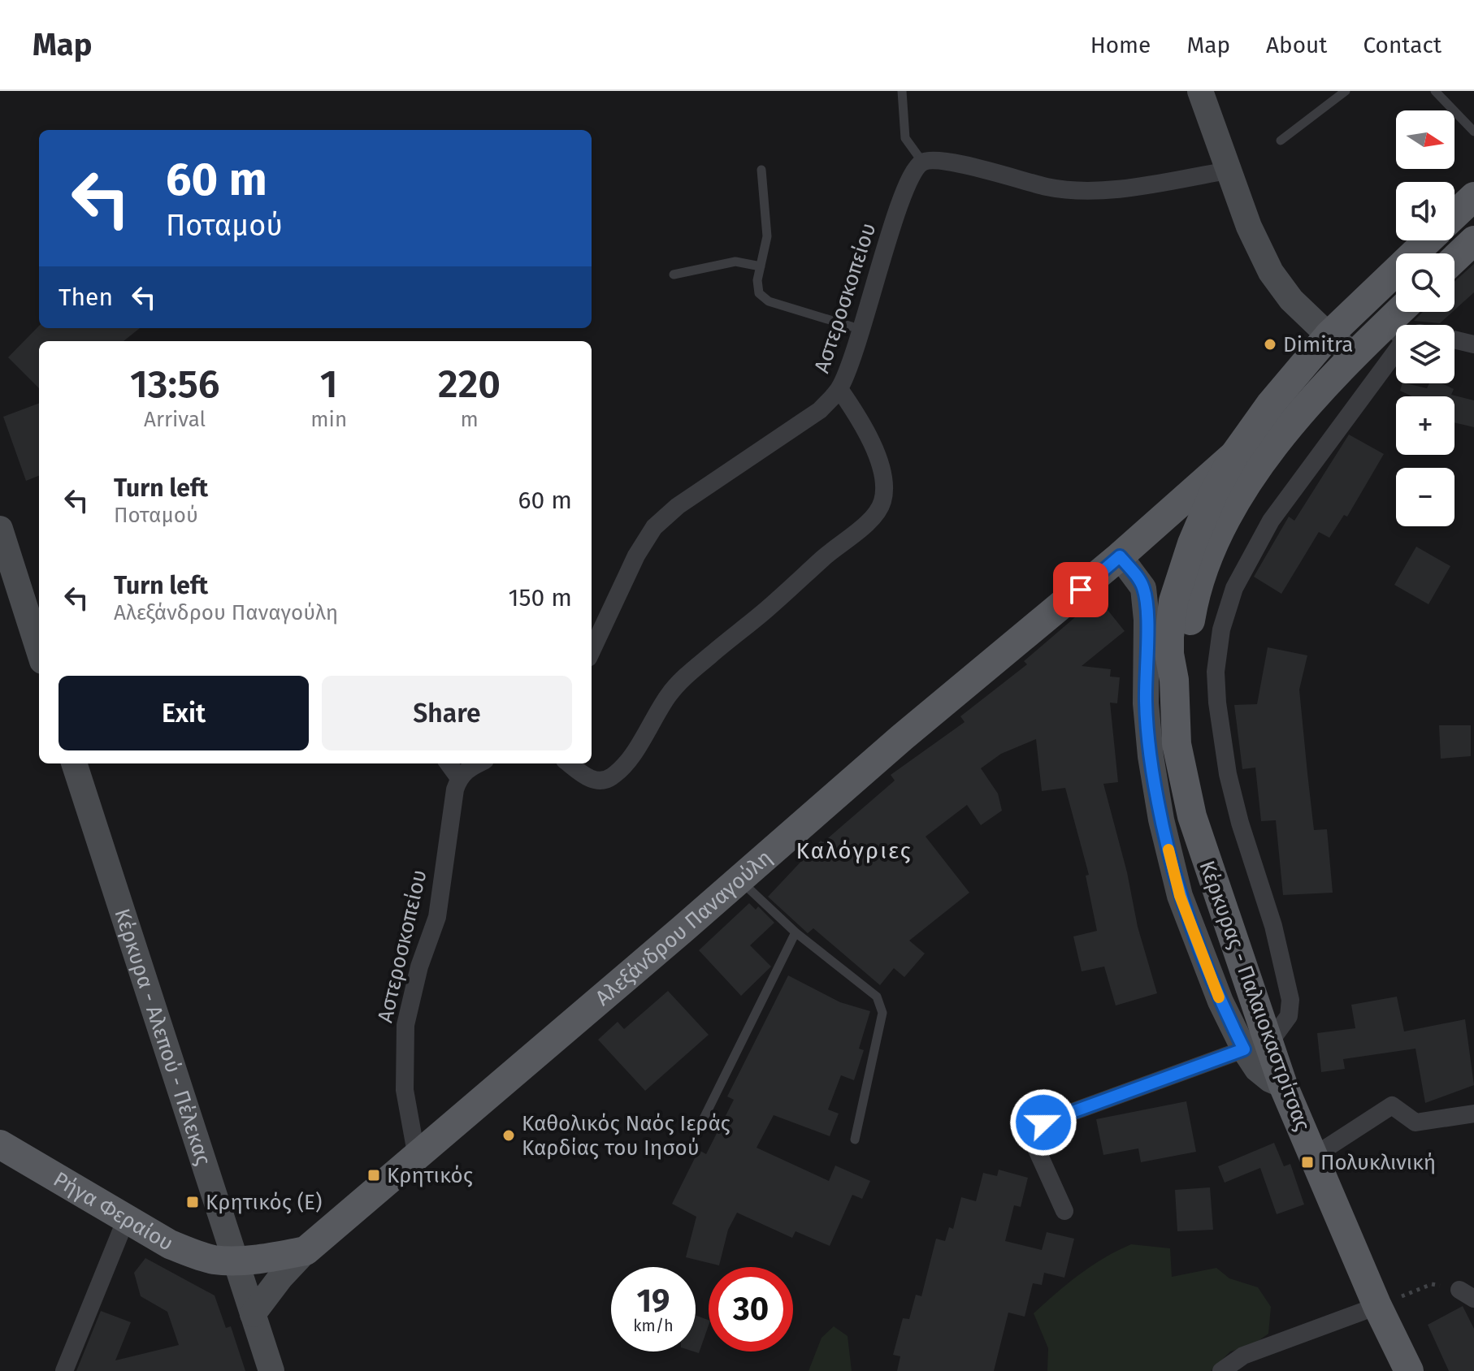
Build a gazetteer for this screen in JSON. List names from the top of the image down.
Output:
{
  "streets": {
    "main road": [
      "Αλεξάνδρου Παναγούλη",
      "Κέρκυρας - Παλαιοκαστρίτσας",
      "Κέρκυρα - Αλεπού - Πέλεκας",
      "Ρήγα Φεραίου"
    ],
    "street": ["Αστεροσκοπείου"]
  },
  "crossings": [
    ["Αστεροσκοπείου", "Αλεξάνδρου Παναγούλη"],
    ["Αλεξάνδρου Παναγούλη", "Κέρκυρας - Παλαιοκαστρίτσας"],
    ["Κέρκυρα - Αλεπού - Πέλεκας", "Ρήγα Φεραίου"]
  ],
  "districts": ["Καλόγριες"],
  "places": {
    "other": ["Dimitra", "Καθολικός Ναός Ιεράς Καρδίας του Ιησού"],
    "transit": ["Πολυκλινική", "Κρητικός", "Κρητικός (E)"]
  },
  "north": "right",
  "page": {
    "header": "Map",
    "nav": [
      "Home",
      "Map",
      "About",
      "Contact"
    ],
    "map_buttons": ["+", "−"],
    "turn": ["60 m", "Ποταμού"],
    "then": "Then",
    "eta": [
      "13:56",
      "Arrival",
      "1",
      "min",
      "220",
      "m"
    ],
    "list": [
      {
        "name": "Turn left",
        "note": "Ποταμού",
        "value": "60 m"
      },
      {
        "name": "Turn left",
        "note": "Αλεξάνδρου Παναγούλη",
        "value": "150 m"
      }
    ],
    "buttons": ["Exit", "Share"],
    "speed": "19 km/h",
    "limit": "30"
  }
}
